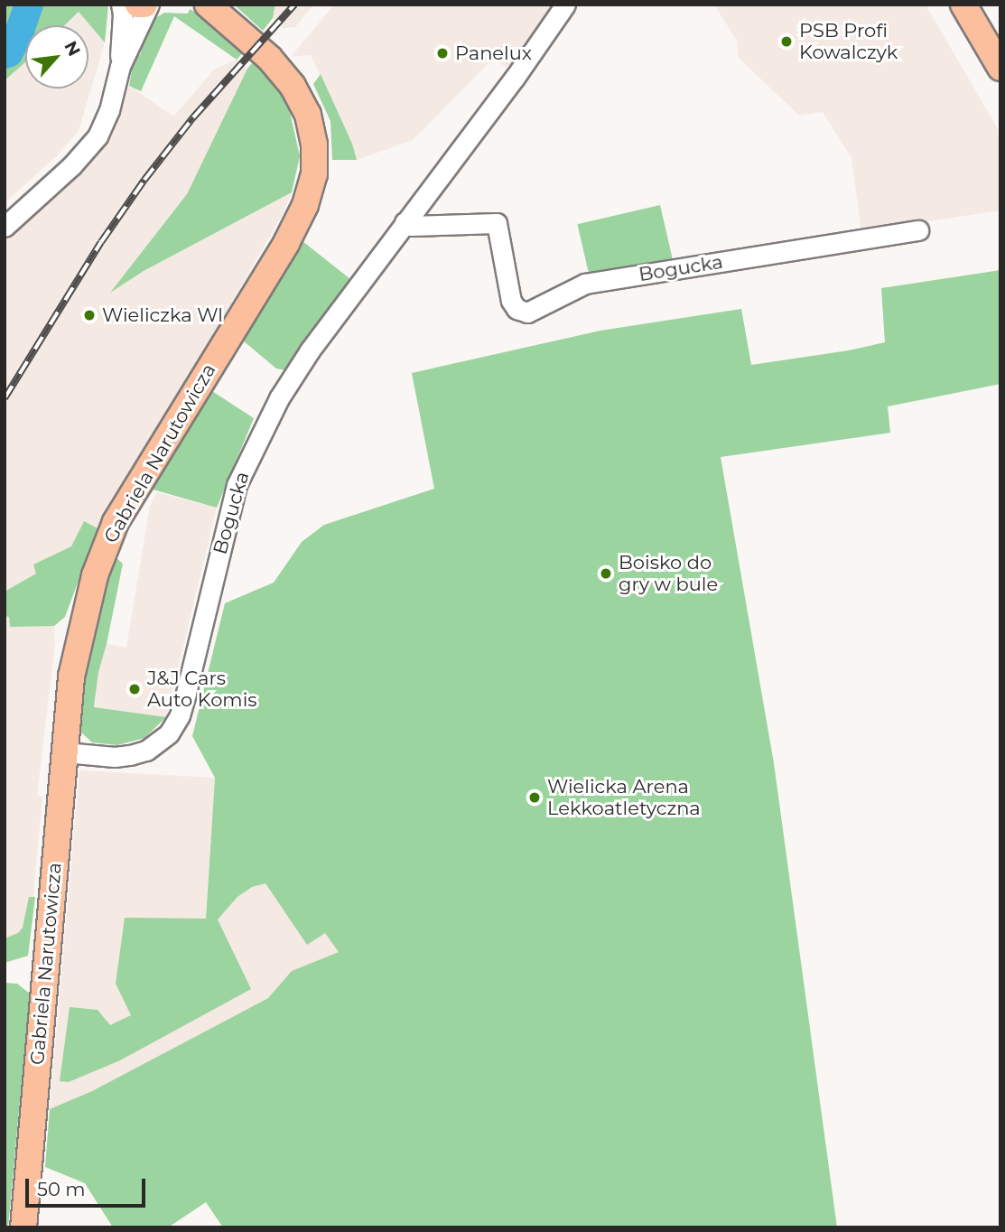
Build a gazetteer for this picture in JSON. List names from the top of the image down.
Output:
{
  "streets": {
    "main road": ["Gabriela Narutowicza"],
    "street": ["Bogucka"]
  },
  "crossings": [
    ["Bogucka", "Gabriela Narutowicza"]
  ],
  "places": [
    "PSB Profi Kowalczyk",
    "Panelux",
    "Wieliczka Wl",
    "Boisko do gry w bule",
    "J&J Cars Auto Komis",
    "Wielicka Arena Lekkoatletyczna"
  ],
  "scale_bar": "50 m",
  "north": "top right"
}
